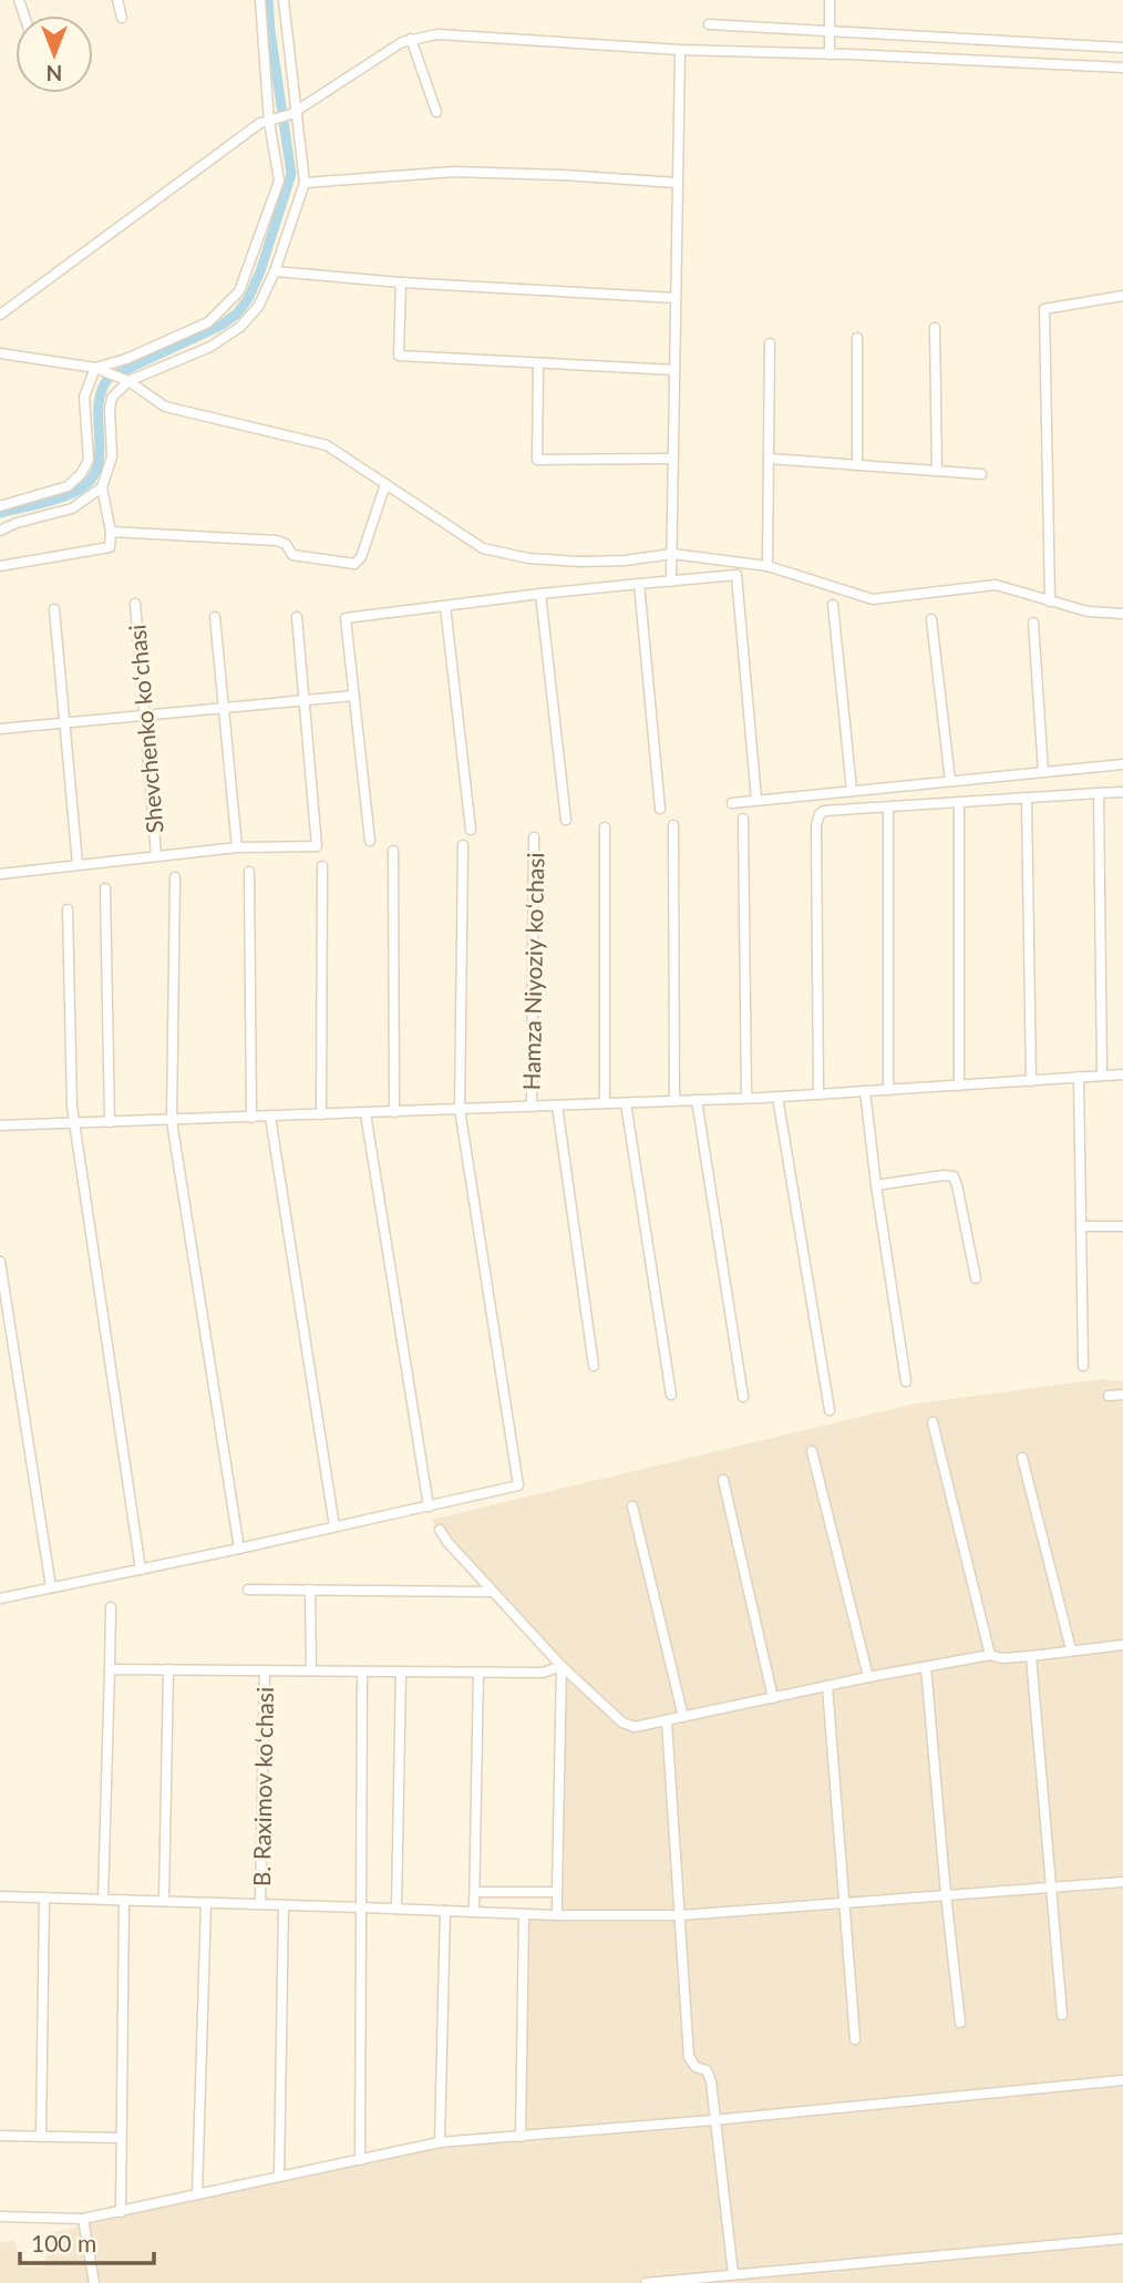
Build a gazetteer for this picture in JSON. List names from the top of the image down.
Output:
{
  "streets": {
    "street": ["Shevchenko koʻchasi", "Hamza Niyoziy koʻchasi", "B. Raximov koʻchasi"]
  },
  "scale_bar": "100 m",
  "north": "bottom"
}
